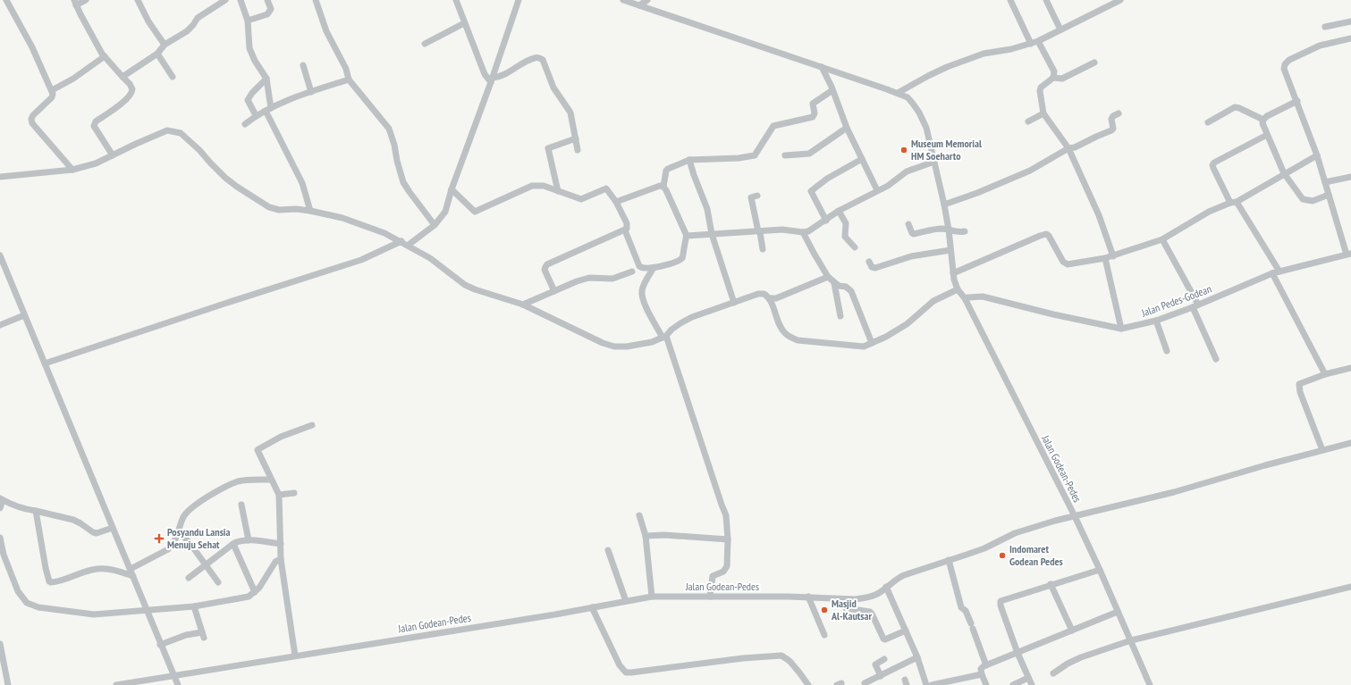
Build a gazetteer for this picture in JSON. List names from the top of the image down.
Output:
{
  "streets": {
    "street": ["Jalan Pedes-Godean", "Jalan Godean-Pedes"]
  },
  "crossings": [
    ["Jalan Pedes-Godean", "Jalan Godean-Pedes"]
  ],
  "places": {
    "other": ["Museum Memorial HM Soeharto", "Indomaret Godean Pedes", "Masjid Al-Kautsar"],
    "health": ["Posyandu Lansia Menuju Sehat"]
  }
}
